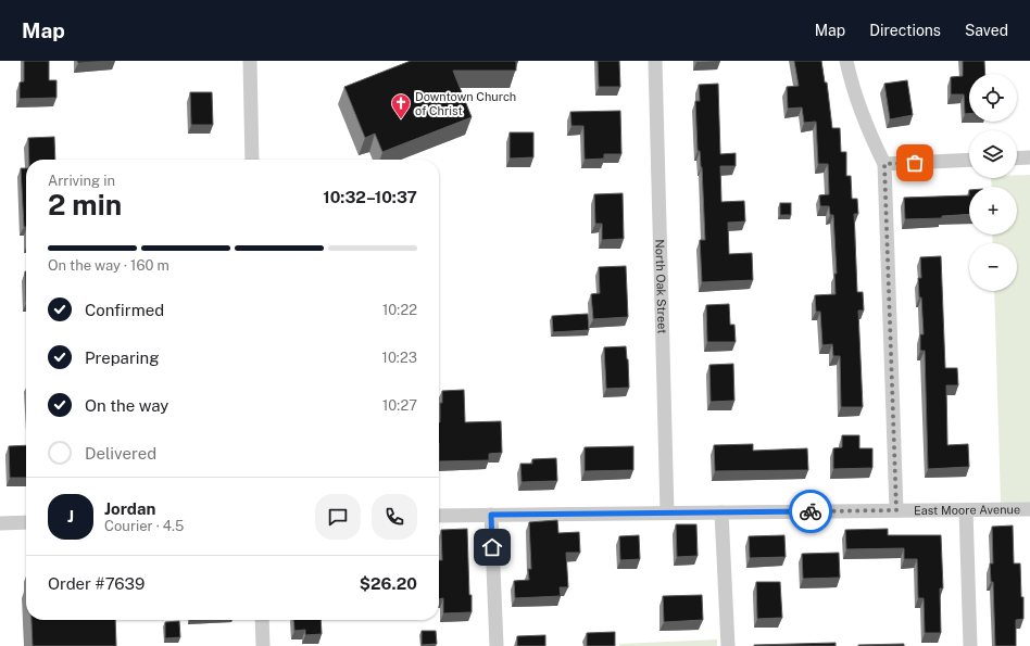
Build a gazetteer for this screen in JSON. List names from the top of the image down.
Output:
{
  "streets": {
    "street": ["North Oak Street", "East Moore Avenue"]
  },
  "crossings": [
    ["North Oak Street", "East Moore Avenue"]
  ],
  "places": {
    "church": ["Downtown Church of Christ"]
  },
  "page": {
    "header": "Map",
    "nav": ["Map", "Directions", "Saved"],
    "map_buttons": ["+", "−"],
    "heading": ["2 min", "Arriving in", "10:32–10:37"],
    "panel": [
      "Jordan",
      "Courier · 4.5",
      "Order #7639",
      "$26.20"
    ],
    "bar": "On the way · 160 m",
    "list": [
      ["Confirmed", "10:22"],
      ["Preparing", "10:23"],
      ["On the way", "10:27"],
      "Delivered"
    ],
    "round": "J"
  }
}
